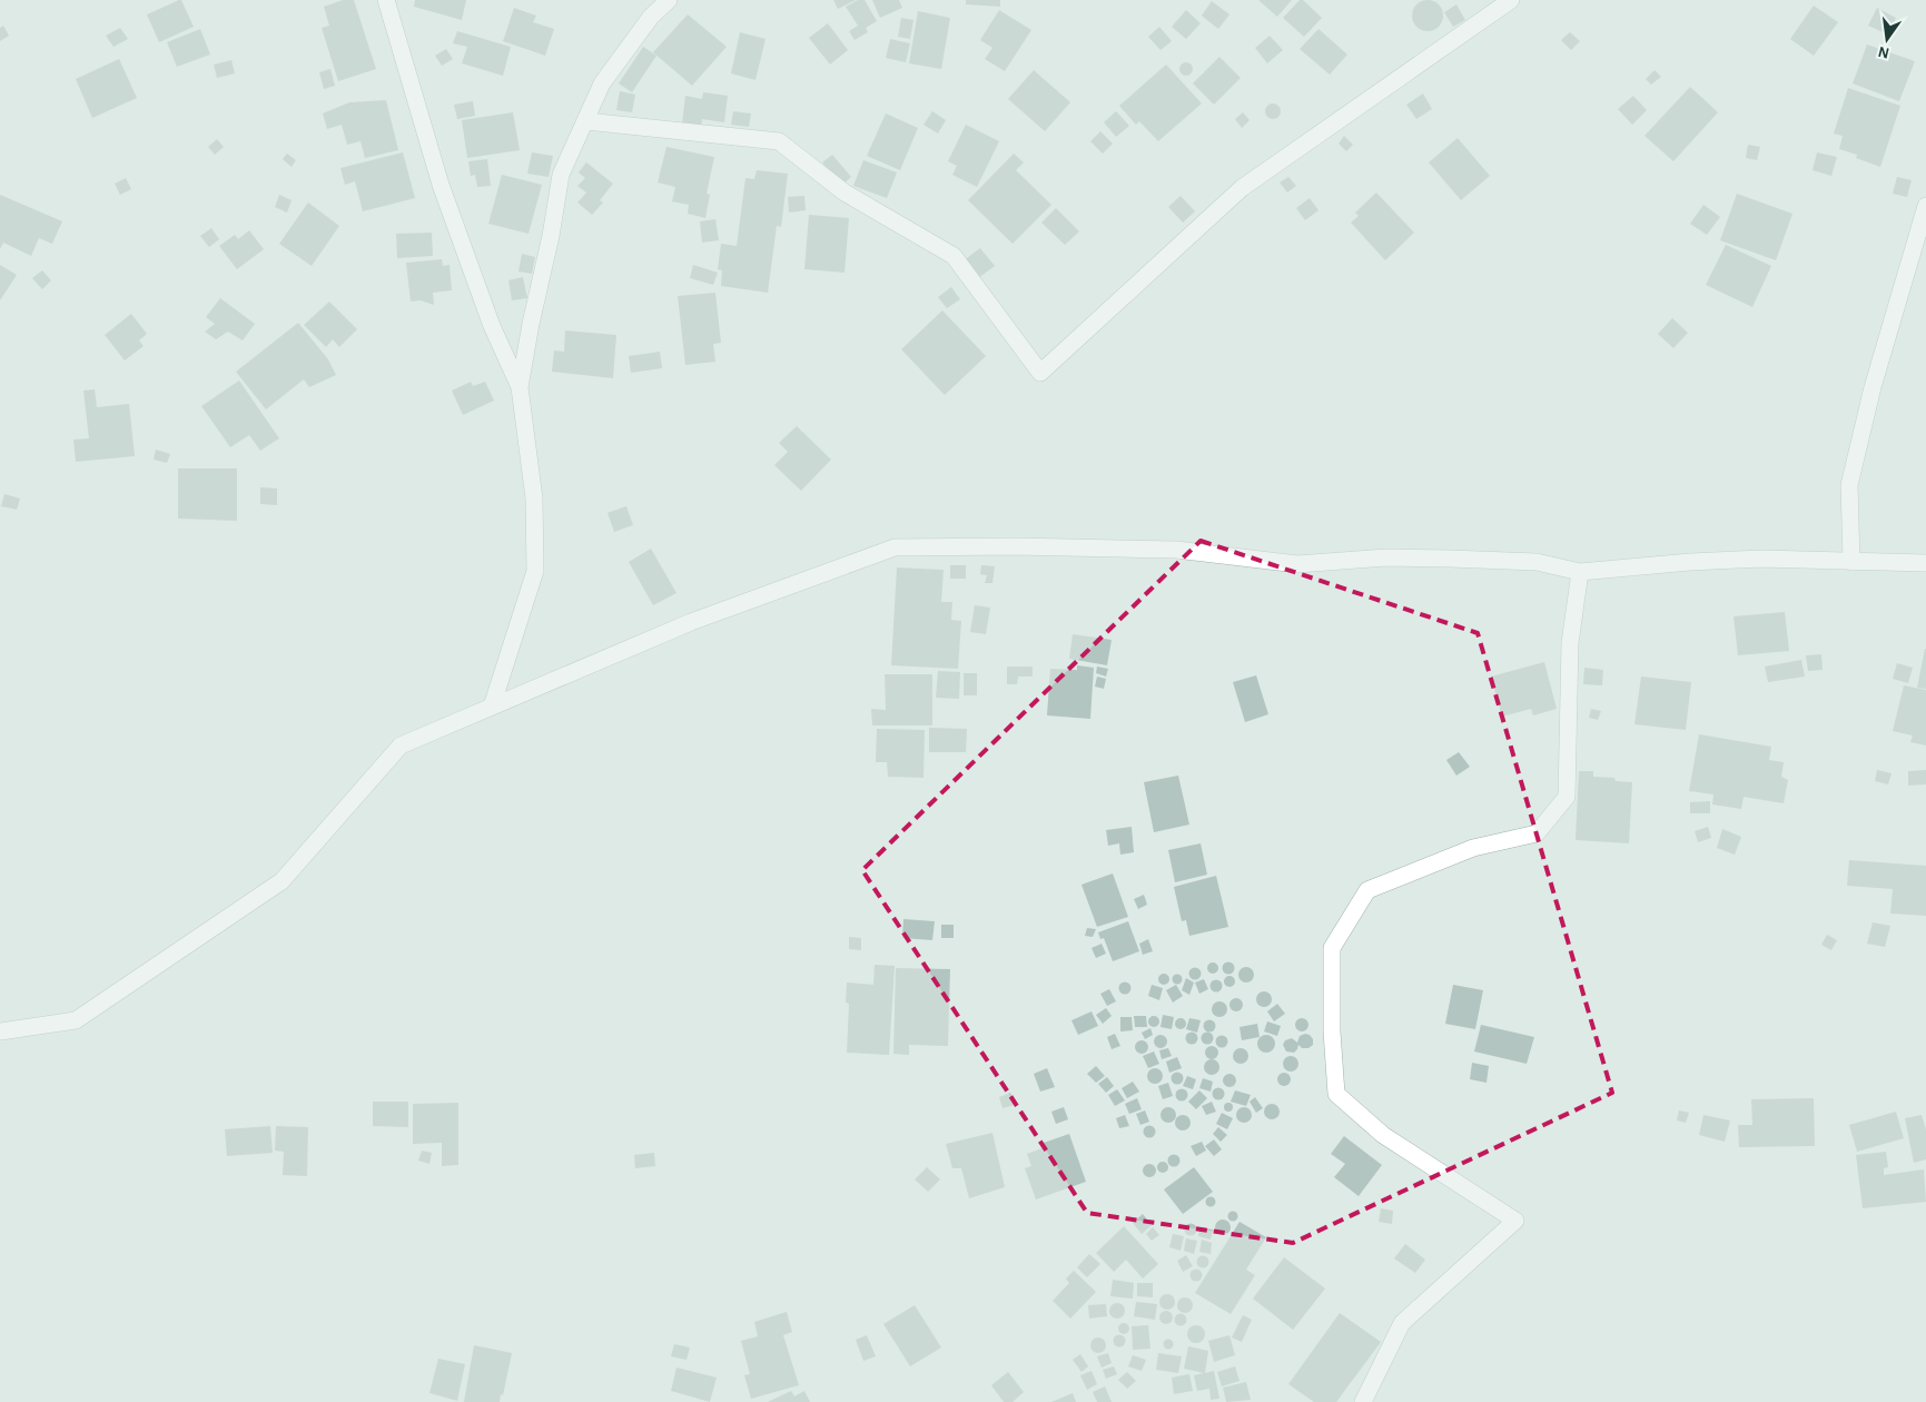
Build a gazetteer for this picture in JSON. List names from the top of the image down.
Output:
{
  "north": "bottom"
}
